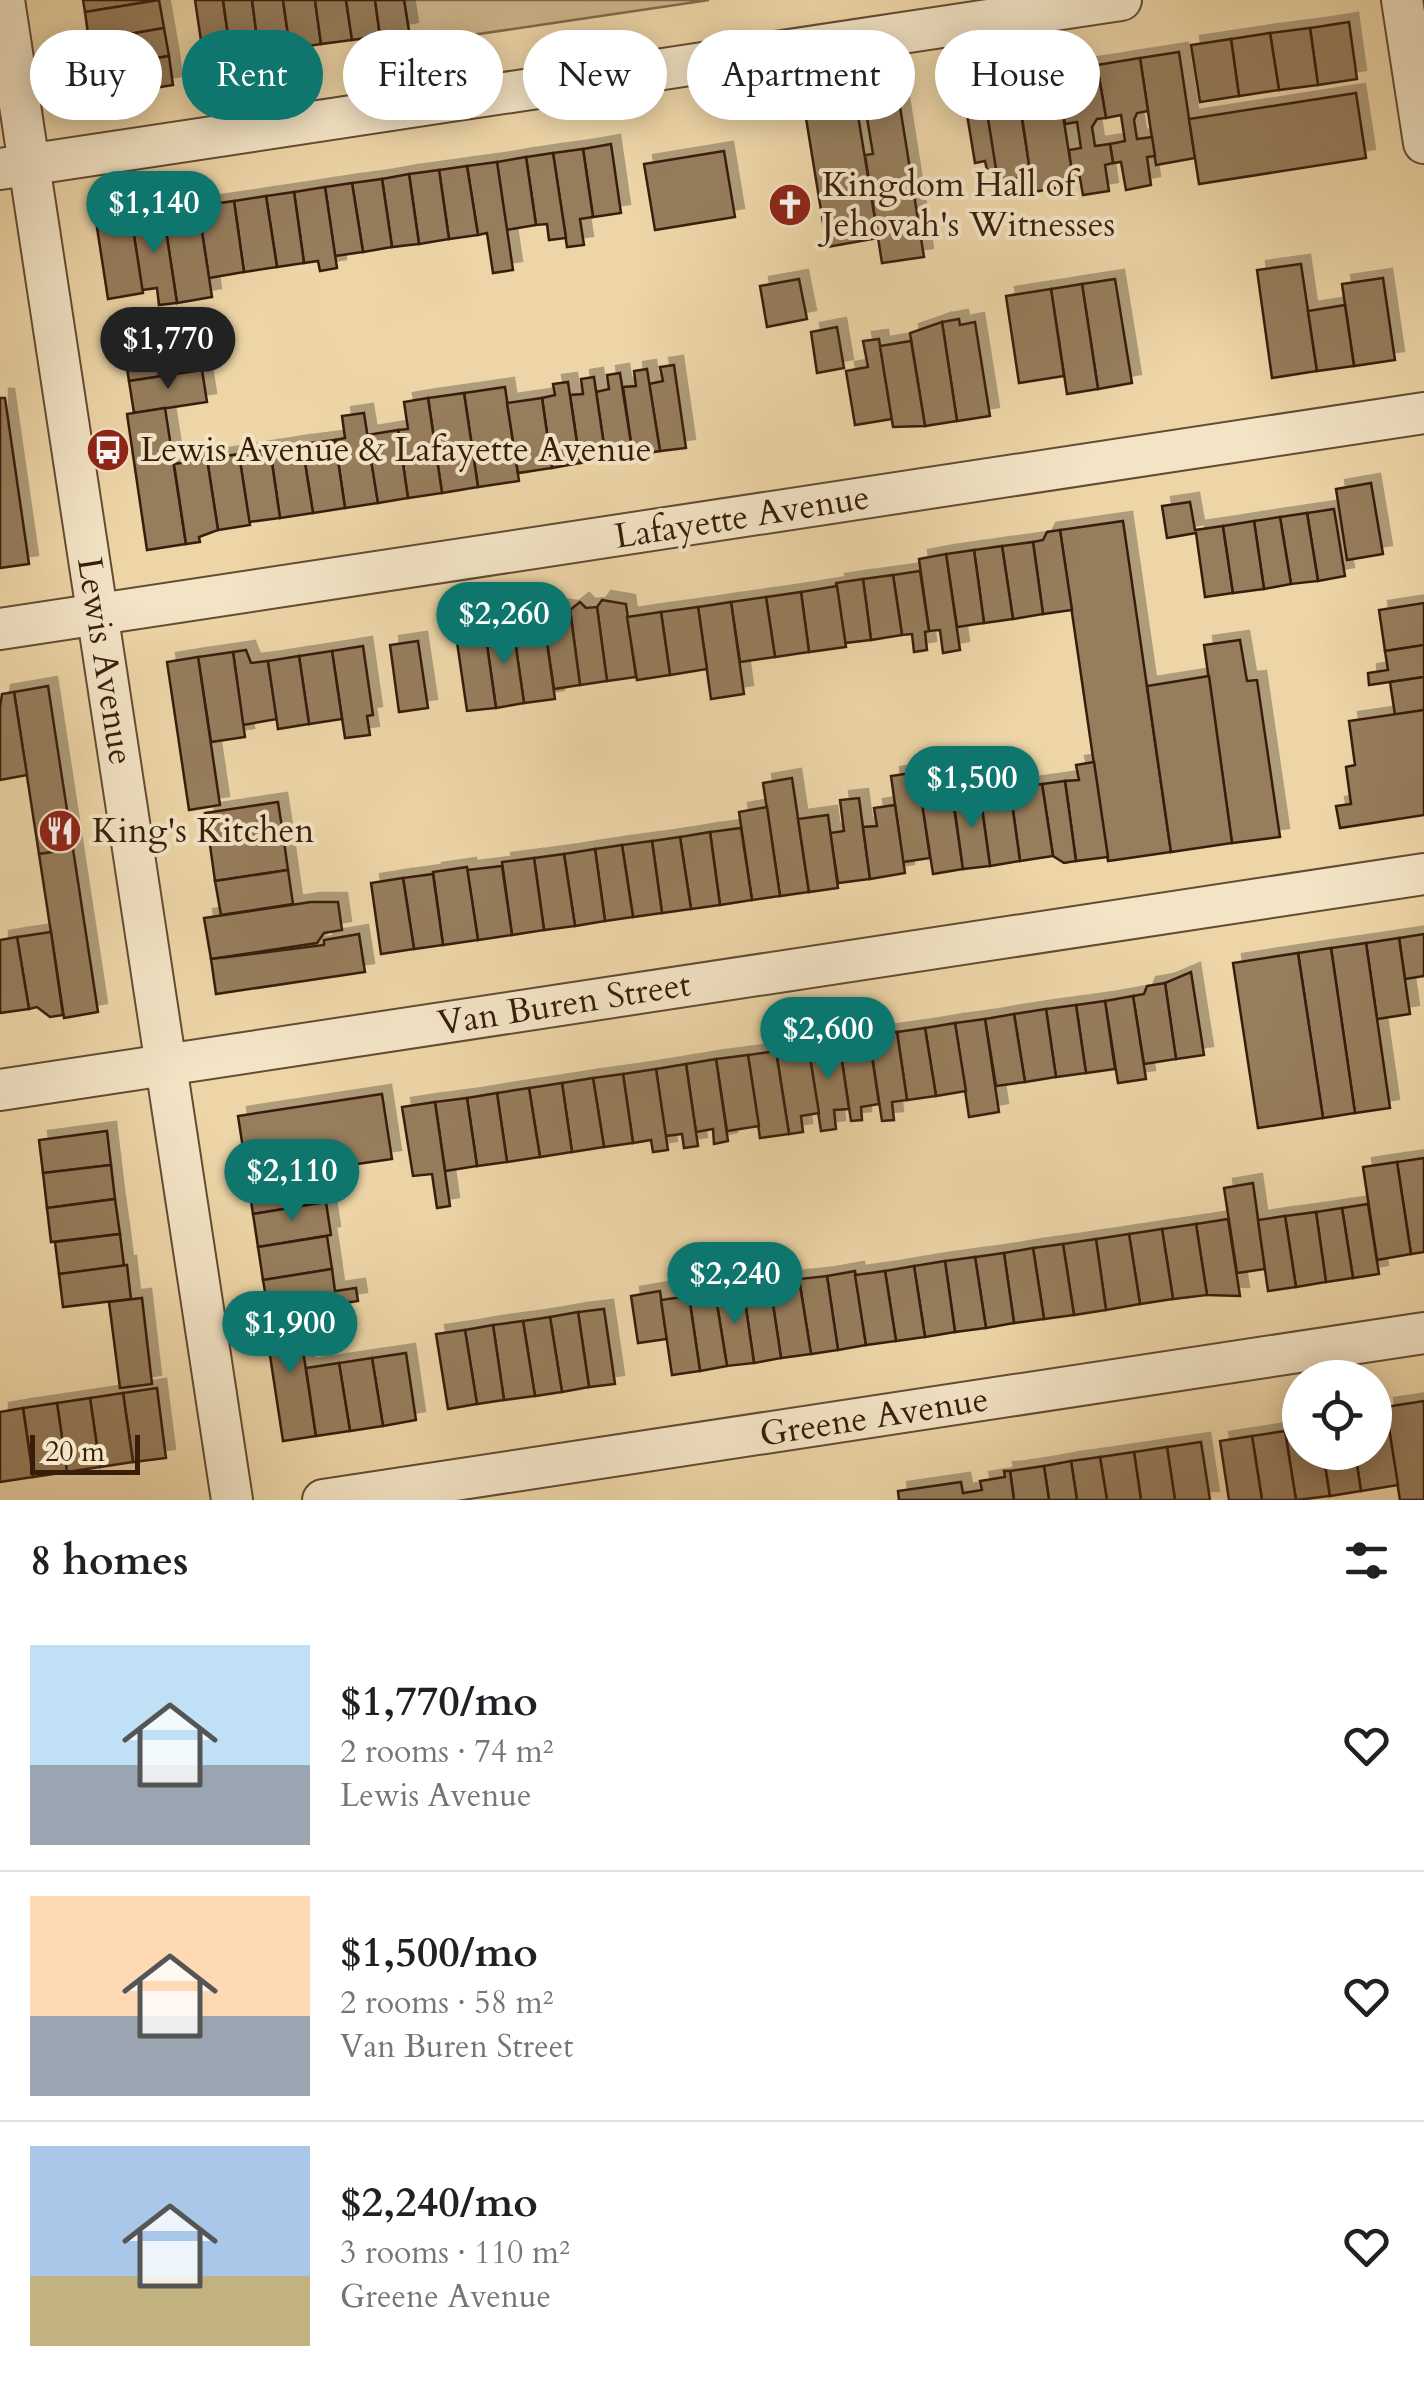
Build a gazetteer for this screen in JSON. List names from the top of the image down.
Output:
{
  "streets": {
    "street": [
      "Lafayette Avenue",
      "Lewis Avenue",
      "Van Buren Street",
      "Greene Avenue"
    ]
  },
  "crossings": [
    ["Lafayette Avenue", "Lewis Avenue"],
    ["Lewis Avenue", "Van Buren Street"]
  ],
  "places": {
    "church": ["Kingdom Hall of Jehovah's Witnesses"],
    "bus stop": ["Lewis Avenue & Lafayette Avenue"],
    "restaurant": ["King's Kitchen"]
  },
  "scale_bar": "20 m",
  "page": {
    "chip": [
      "Buy",
      "Rent",
      "Filters",
      "New",
      "Apartment",
      "House"
    ],
    "price": [
      "$1,140",
      "$1,770",
      "$2,260",
      "$1,500",
      "$2,600",
      "$2,110",
      "$2,240",
      "$1,900"
    ],
    "scale": "20 m",
    "heading": "8 homes",
    "list": [
      {
        "name": "$1,770/mo",
        "note": "2 rooms · 74 m² · Lewis Avenue"
      },
      {
        "name": "$1,500/mo",
        "note": "2 rooms · 58 m² · Van Buren Street"
      },
      {
        "name": "$2,240/mo",
        "note": "3 rooms · 110 m² · Greene Avenue"
      }
    ]
  }
}
